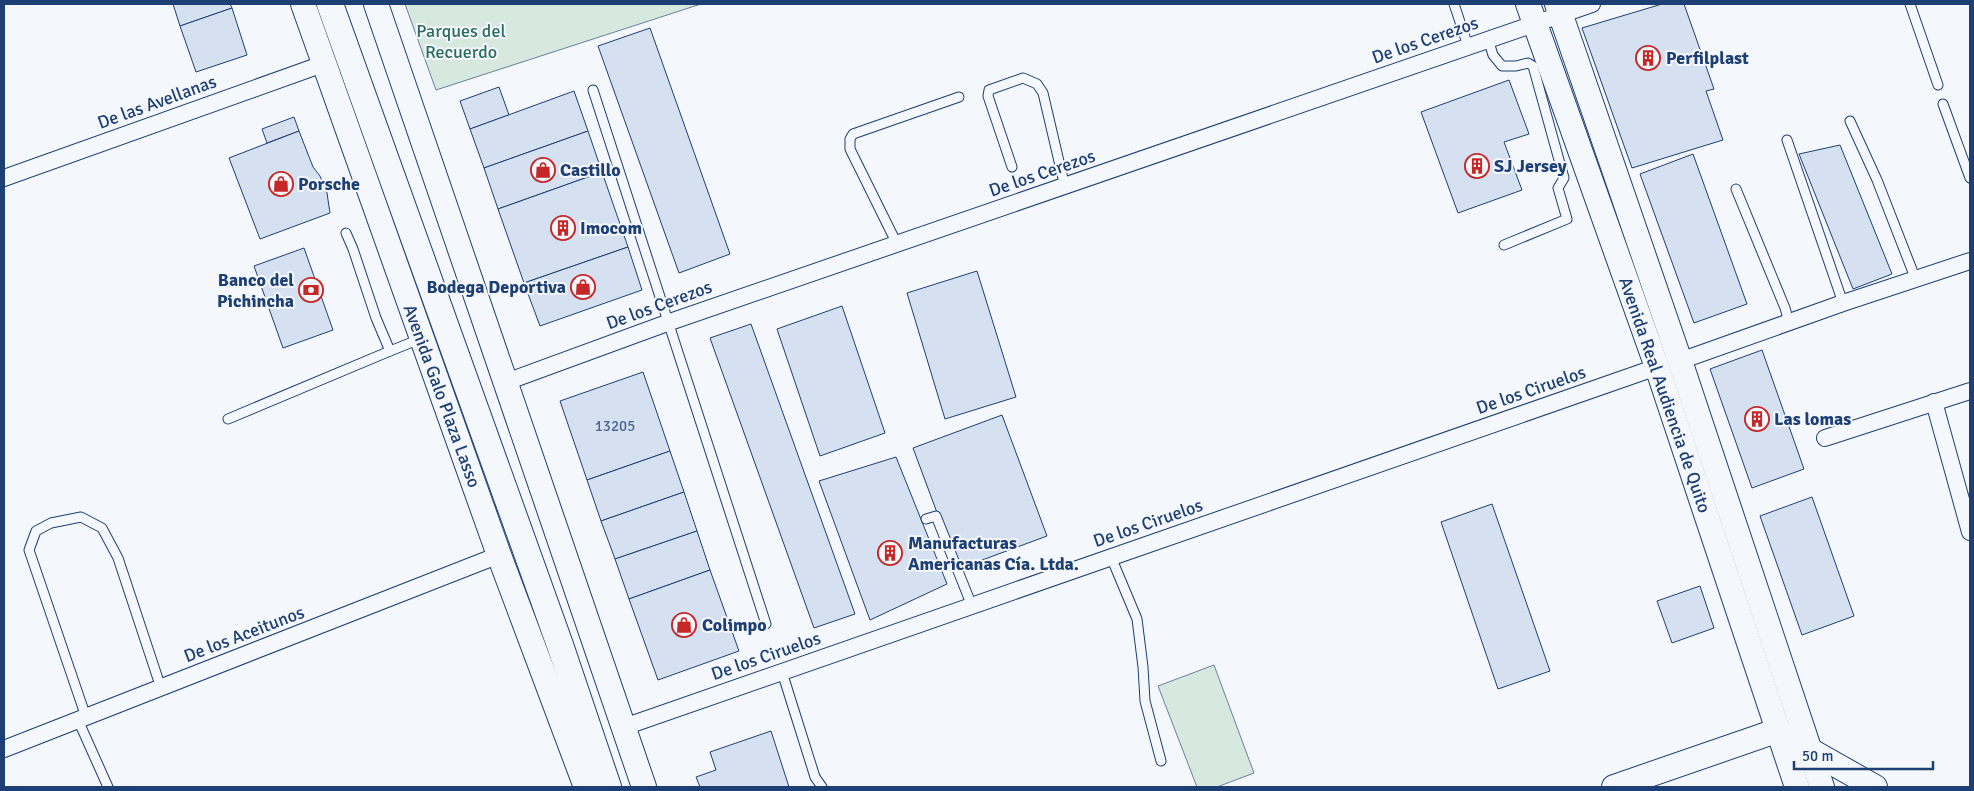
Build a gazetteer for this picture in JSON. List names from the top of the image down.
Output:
{
  "streets": {
    "main road": ["Avenida Real Audiencia de Quito", "Avenida Galo Plaza Lasso"],
    "street": [
      "De los Cerezos",
      "De las Avellanas",
      "De los Ciruelos",
      "De los Aceitunos"
    ]
  },
  "crossings": [
    ["De los Cerezos", "Avenida Real Audiencia de Quito"],
    ["De las Avellanas", "Avenida Galo Plaza Lasso"],
    ["De los Ciruelos", "Avenida Real Audiencia de Quito"],
    ["Avenida Galo Plaza Lasso", "De los Aceitunos"]
  ],
  "parks": ["Parques del Recuerdo"],
  "places": {
    "building": [
      "Perfilplast",
      "SJ Jersey",
      "Imocom",
      "Las lomas",
      "Manufacturas Americanas Cía. Ltda."
    ],
    "shop": [
      "Castillo",
      "Porsche",
      "Bodega Deportiva",
      "Colimpo"
    ],
    "bank": ["Banco del Pichincha"]
  },
  "house_numbers": ["13205"],
  "scale_bar": "50 m"
}
